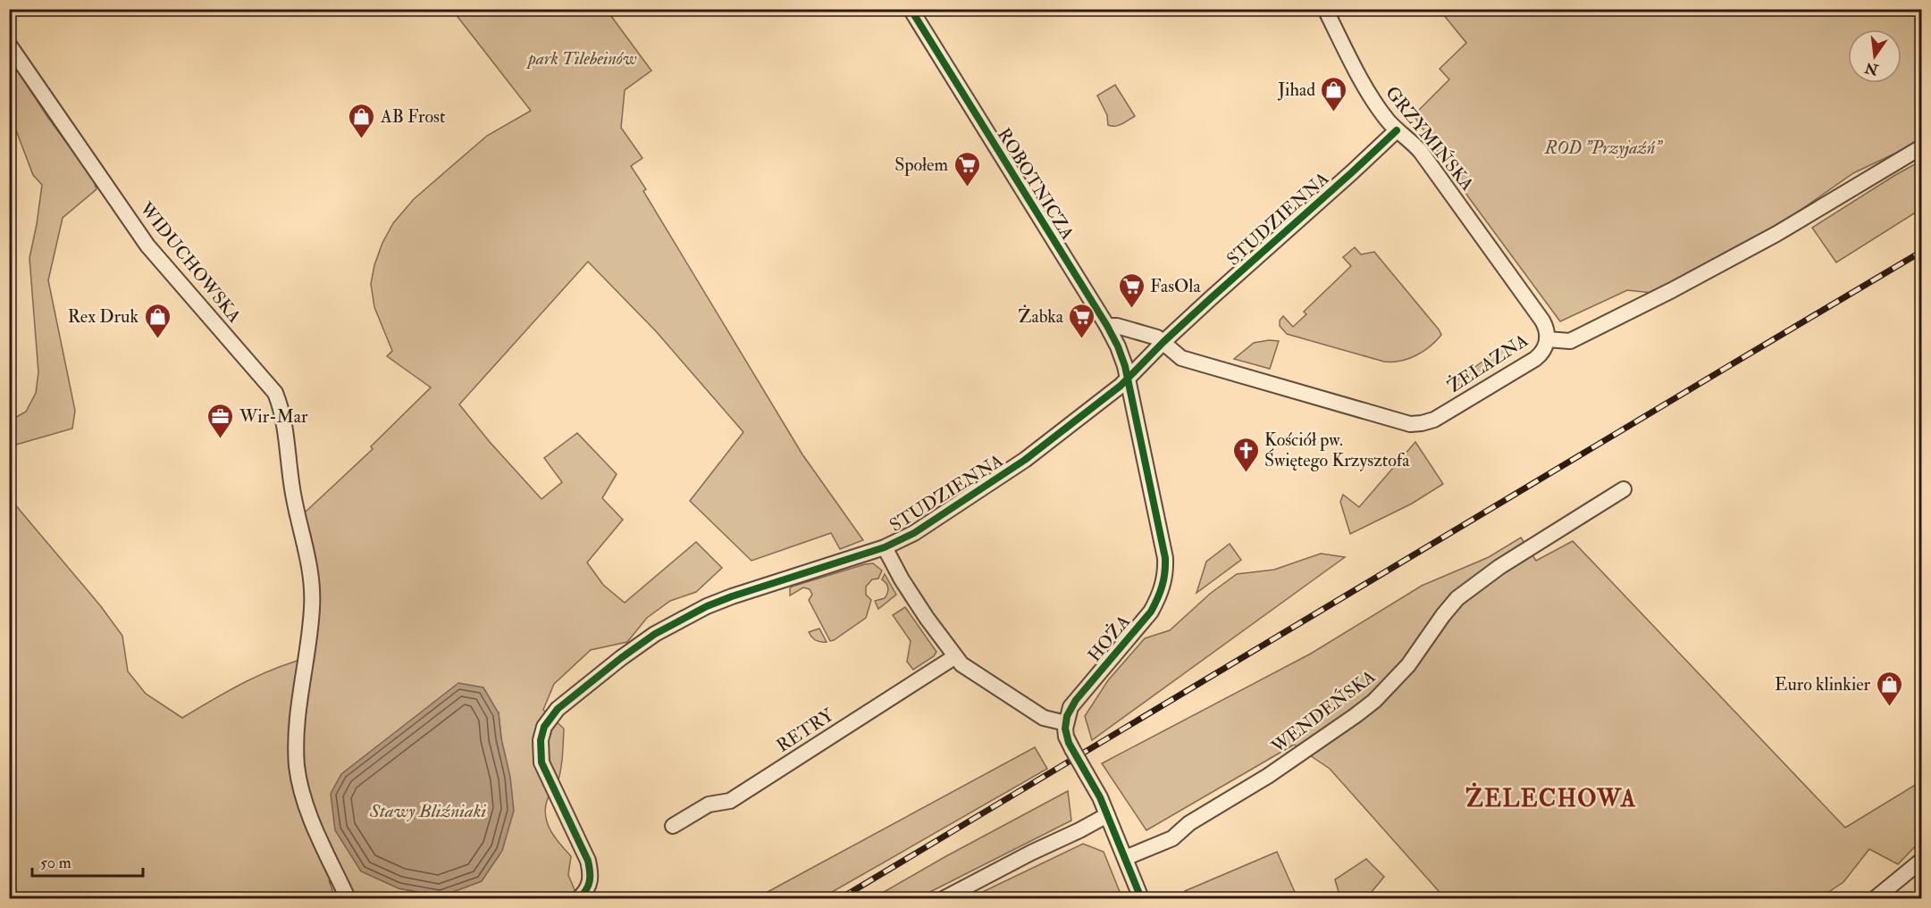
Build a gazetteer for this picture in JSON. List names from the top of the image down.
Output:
{
  "streets": {
    "street": [
      "GRZYMIŃSKA",
      "ROBOTNICZA",
      "STUDZIENNA",
      "WIDUCHOWSKA",
      "ŻELAZNA",
      "HOŻA",
      "WENDEŃSKA",
      "RETRY"
    ]
  },
  "crossings": [
    ["GRZYMIŃSKA", "STUDZIENNA"],
    ["GRZYMIŃSKA", "ŻELAZNA"],
    ["ROBOTNICZA", "STUDZIENNA"],
    ["ROBOTNICZA", "HOŻA"],
    ["STUDZIENNA", "ŻELAZNA"],
    ["STUDZIENNA", "HOŻA"]
  ],
  "districts": ["ŻELECHOWA"],
  "water": ["Stawy Bliźniaki"],
  "parks": ["park Tilebeinów", "ROD \"Przyjaźń\""],
  "places": {
    "shop": [
      "Jihad",
      "AB Frost",
      "Rex Druk",
      "Euro klinkier"
    ],
    "supermarket": ["Społem", "FasOla", "Żabka"],
    "office": ["Wir-Mar"],
    "church": ["Kościół pw. Świętego Krzysztofa"]
  },
  "scale_bar": "50 m",
  "north": "bottom"
}
